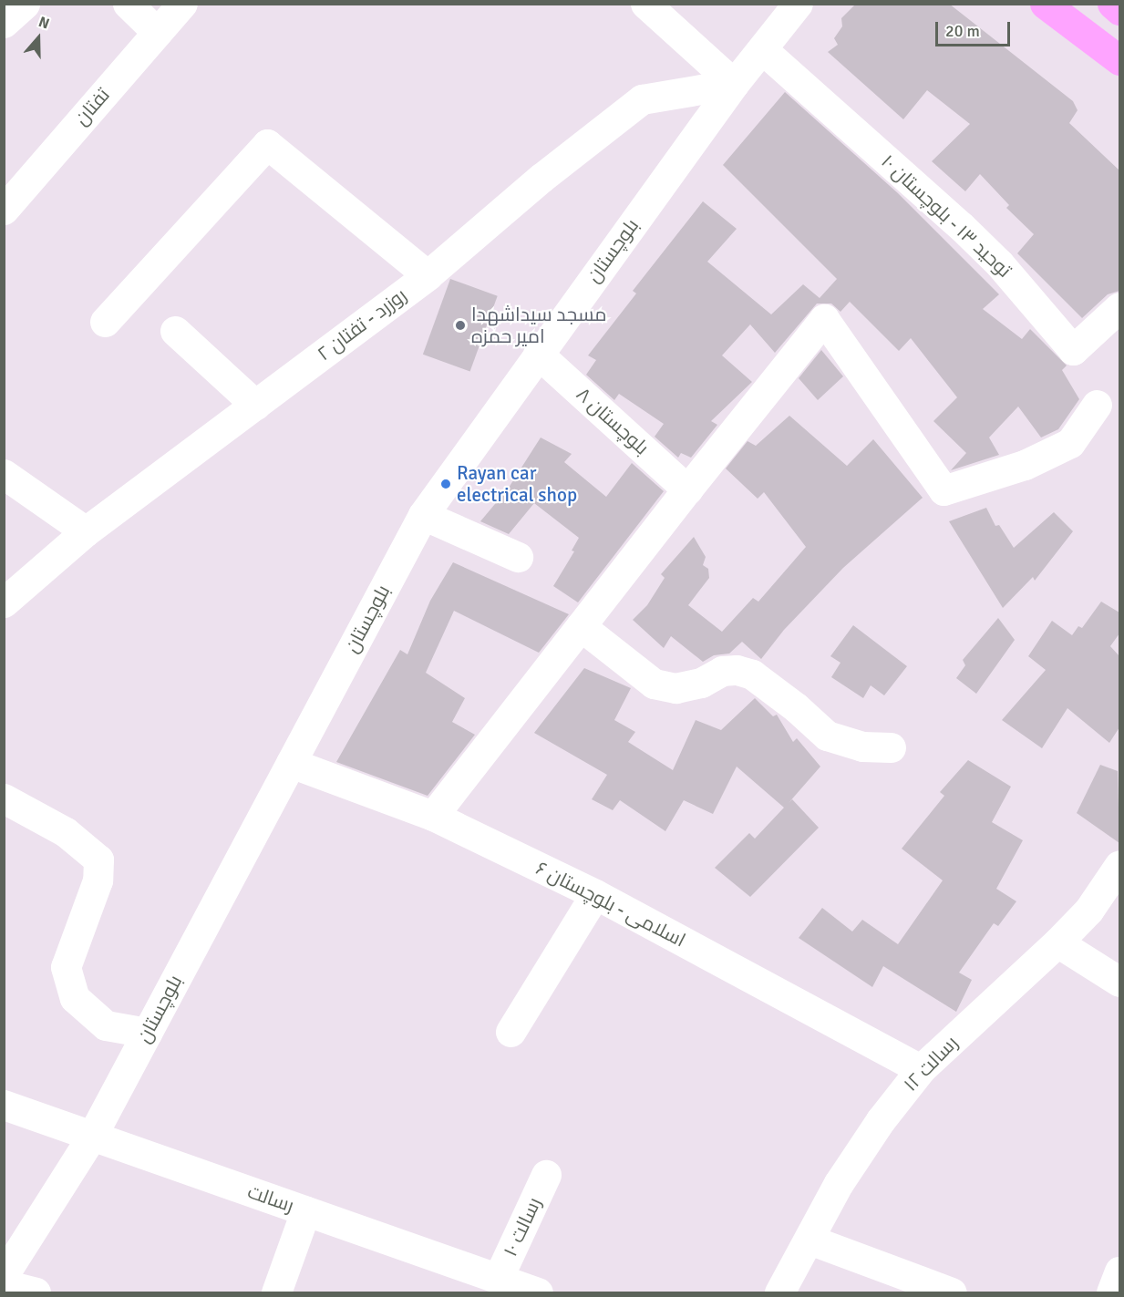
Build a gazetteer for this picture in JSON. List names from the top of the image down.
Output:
{
  "streets": {
    "street": [
      "تفتان",
      "توحید ۱۳ - بلوچستان ۱۰",
      "بلوچستان",
      "روزرد - تفتان ۲",
      "بلوچستان ۸",
      "اسلامی - بلوچستان ۶",
      "رسالت ۱۲",
      "رسالت",
      "رسالت ۱۰"
    ]
  },
  "crossings": [
    ["توحید ۱۳ - بلوچستان ۱۰", "بلوچستان"],
    ["بلوچستان", "روزرد - تفتان ۲"],
    ["بلوچستان", "بلوچستان ۸"],
    ["بلوچستان", "اسلامی - بلوچستان ۶"],
    ["بلوچستان", "رسالت"],
    ["اسلامی - بلوچستان ۶", "رسالت ۱۲"],
    ["رسالت", "رسالت ۱۰"]
  ],
  "places": ["مسجد سیداشهدا امیر حمزه", "Rayan car electrical shop"],
  "scale_bar": "20 m",
  "north": "top"
}
